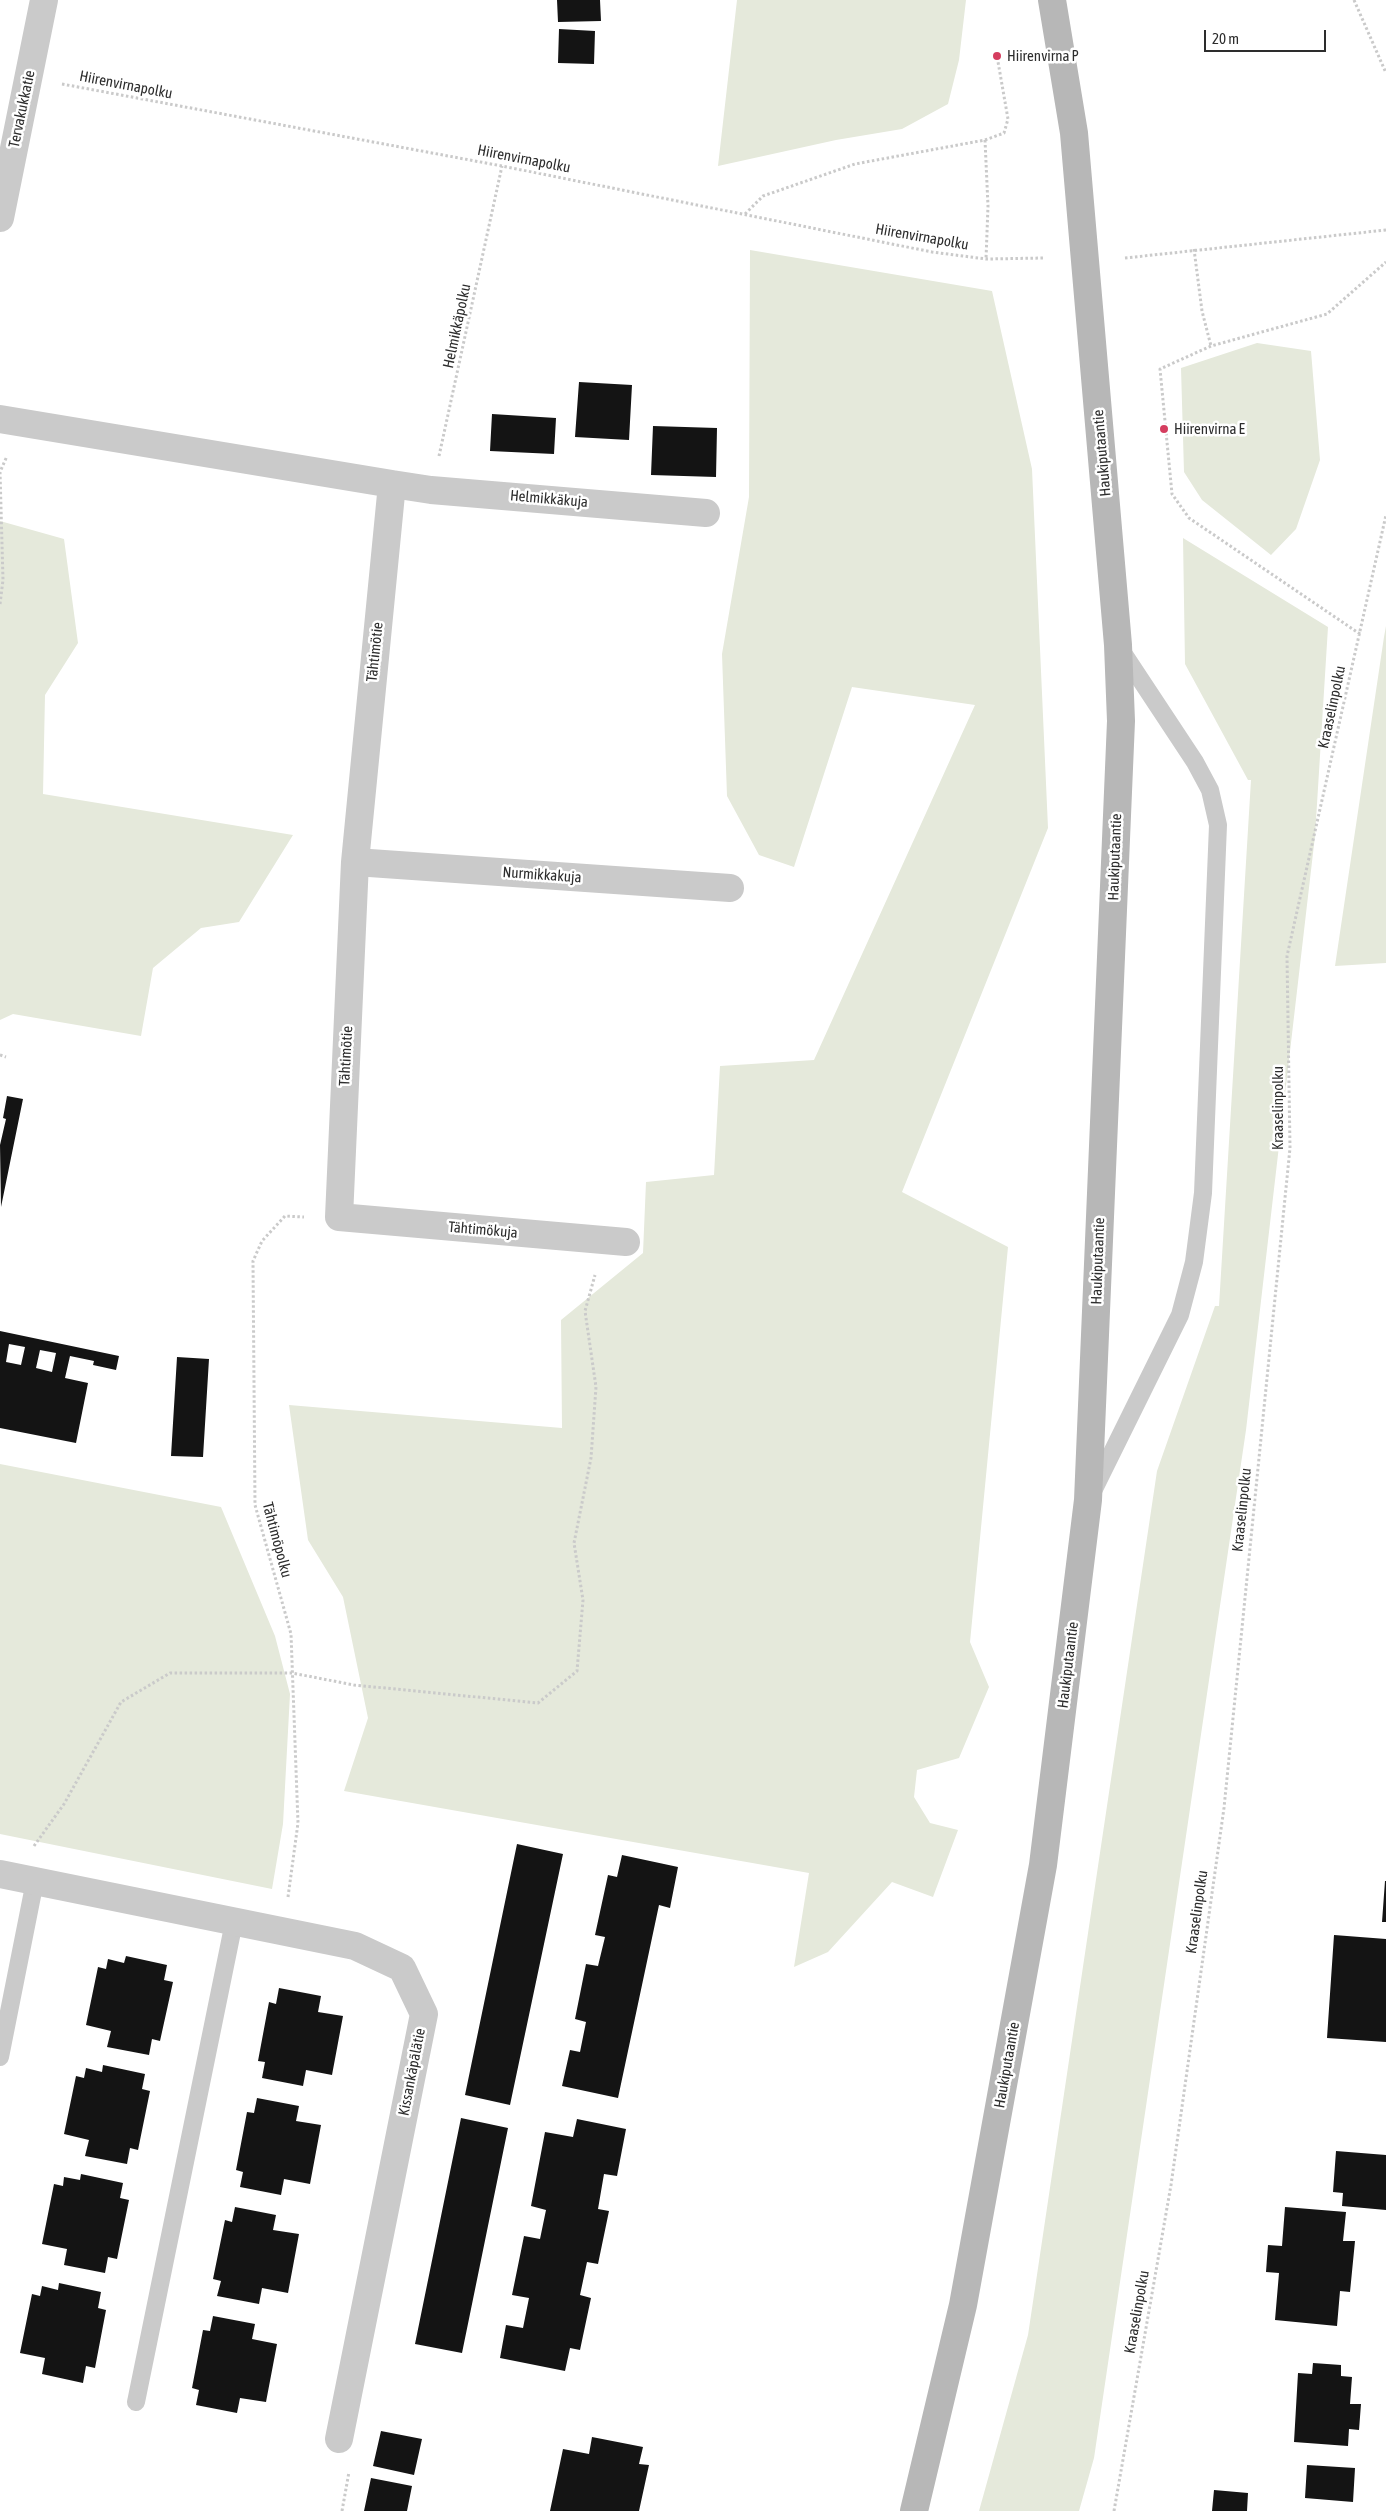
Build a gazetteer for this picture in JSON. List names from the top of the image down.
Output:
{
  "streets": {
    "main road": ["Haukiputaantie"],
    "street": [
      "Tervakukkatie",
      "Helmikkäkuja",
      "Tähtimötie",
      "Nurmikkakuja",
      "Tähtimökuja",
      "Kissankäpälätie"
    ],
    "path": [
      "Hiirenvirnapolku",
      "Helmikkäpolku",
      "Kraaselinpolku",
      "Tähtimöpolku"
    ]
  },
  "crossings": [
    ["Hiirenvirnapolku", "Tervakukkatie"],
    ["Hiirenvirnapolku", "Helmikkäpolku"],
    ["Helmikkäpolku", "Helmikkäkuja"],
    ["Helmikkäkuja", "Tähtimötie"],
    ["Tähtimötie", "Nurmikkakuja"],
    ["Tähtimötie", "Tähtimökuja"],
    ["Tähtimötie", "Tähtimöpolku"],
    ["Tähtimökuja", "Tähtimöpolku"],
    ["Tähtimöpolku", "Kissankäpälätie"]
  ],
  "places": ["Hiirenvirna P", "Hiirenvirna E"],
  "scale_bar": "20 m"
}
